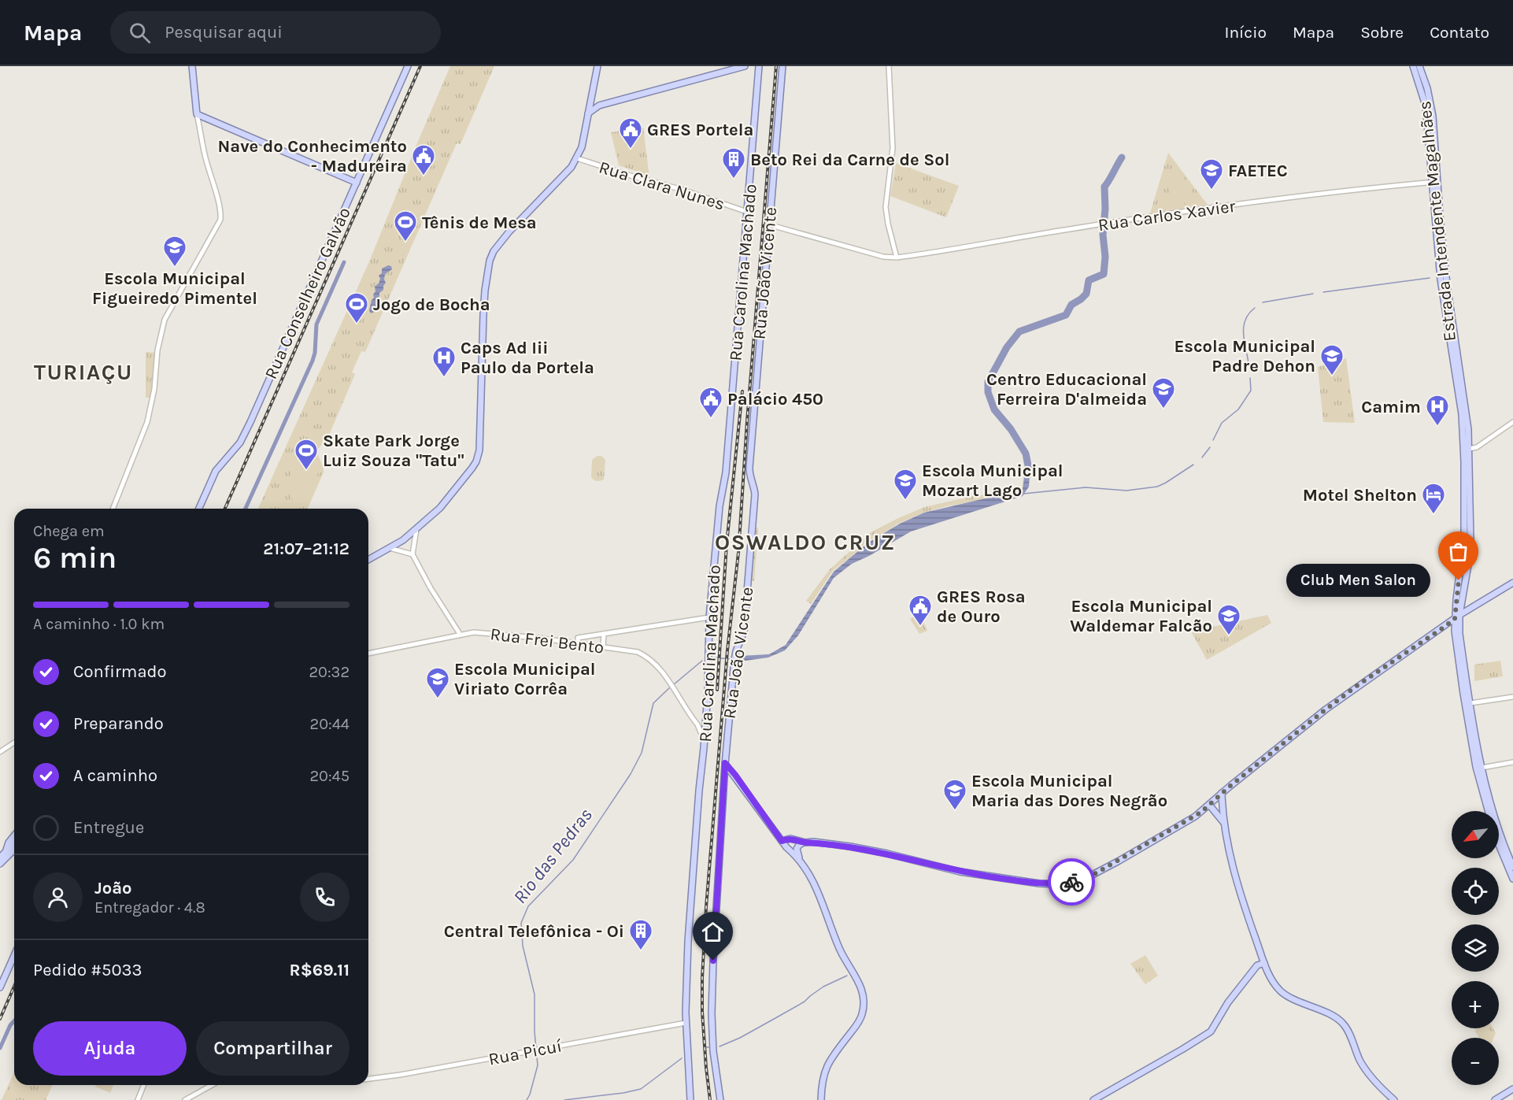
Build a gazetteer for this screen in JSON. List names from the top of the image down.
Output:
{
  "streets": {
    "main road": [
      "Estrada Intendente Magalhães",
      "Rua Carolina Machado",
      "Rua João Vicente",
      "Rua Conselheiro Galvão"
    ],
    "street": [
      "Rua Clara Nunes",
      "Rua Carlos Xavier",
      "Rua Frei Bento",
      "Rua Picuí"
    ]
  },
  "crossings": [
    ["Rua Clara Nunes", "Rua Carolina Machado"],
    ["Rua Carlos Xavier", "Estrada Intendente Magalhães"],
    ["Rua Carlos Xavier", "Rua João Vicente"],
    ["Rua Carolina Machado", "Rua Frei Bento"],
    ["Rua Carolina Machado", "Rua Picuí"]
  ],
  "districts": ["TURIAÇU", "OSWALDO CRUZ"],
  "water": ["Rio das Pedras"],
  "places": {
    "public building": [
      "GRES Portela",
      "Nave do Conhecimento - Madureira",
      "Palácio 450",
      "GRES Rosa de Ouro"
    ],
    "building": ["Beto Rei da Carne de Sol", "Central Telefônica - Oi"],
    "school or university": [
      "FAETEC",
      "Escola Municipal Figueiredo Pimentel",
      "Escola Municipal Padre Dehon",
      "Centro Educacional Ferreira D'almeida",
      "Escola Municipal Mozart Lago",
      "Escola Municipal Waldemar Falcão",
      "Escola Municipal Viriato Corrêa",
      "Escola Municipal Maria das Dores Negrão"
    ],
    "sports": ["Tênis de Mesa", "Jogo de Bocha", "Skate Park Jorge Luiz Souza \"Tatu\""],
    "hospital": ["Caps Ad Iii Paulo da Portela", "Camim"],
    "hotel": ["Motel Shelton"],
    "other": ["Club Men Salon"]
  },
  "north": "bottom left",
  "page": {
    "header": "Mapa",
    "search": "Pesquisar aqui",
    "nav": [
      "Início",
      "Mapa",
      "Sobre",
      "Contato"
    ],
    "heading": ["6 min", "Chega em", "21:07–21:12"],
    "panel": [
      "João",
      "Entregador · 4.8",
      "Pedido #5033",
      "R$69.11"
    ],
    "bubble": "Club Men Salon",
    "bar": "A caminho · 1.0 km",
    "list": [
      ["Confirmado", "20:32"],
      ["Preparando", "20:44"],
      ["A caminho", "20:45"],
      "Entregue"
    ],
    "map_buttons": ["+", "−"],
    "buttons": ["Ajuda", "Compartilhar"]
  }
}
